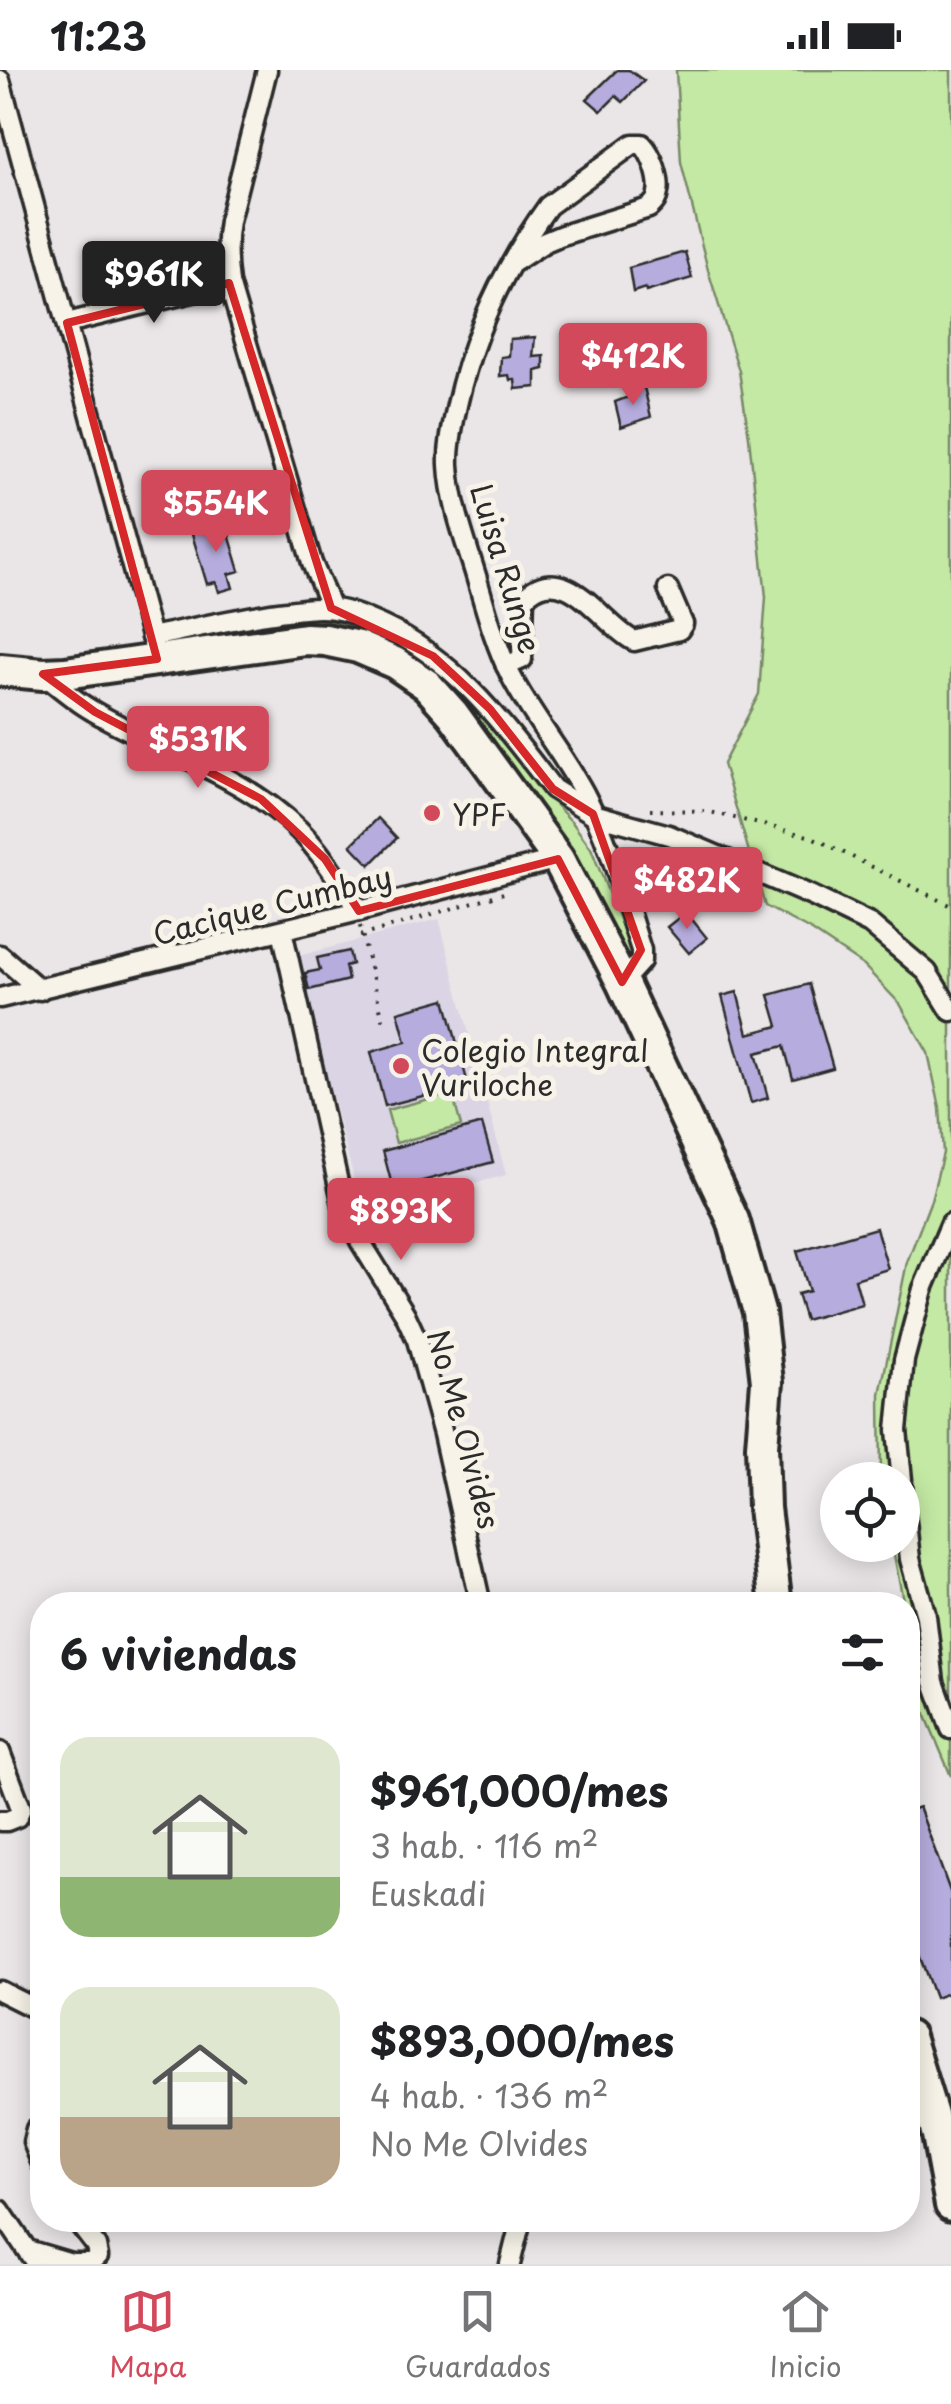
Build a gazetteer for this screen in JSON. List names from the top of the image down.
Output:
{
  "streets": {
    "street": ["Luisa Runge", "Cacique Cumbay", "No Me Olvides"]
  },
  "crossings": [
    ["Cacique Cumbay", "No Me Olvides"]
  ],
  "places": ["YPF", "Colegio Integral Vuriloche"],
  "page": {
    "status": "11:23",
    "price": [
      "$961K",
      "$412K",
      "$554K",
      "$531K",
      "$482K",
      "$893K"
    ],
    "heading": "6 viviendas",
    "list": [
      {
        "name": "$961,000/mes",
        "note": "3 hab. · 116 m² · Euskadi"
      },
      {
        "name": "$893,000/mes",
        "note": "4 hab. · 136 m² · No Me Olvides"
      }
    ],
    "tabs": ["Mapa", "Guardados", "Inicio"]
  }
}
